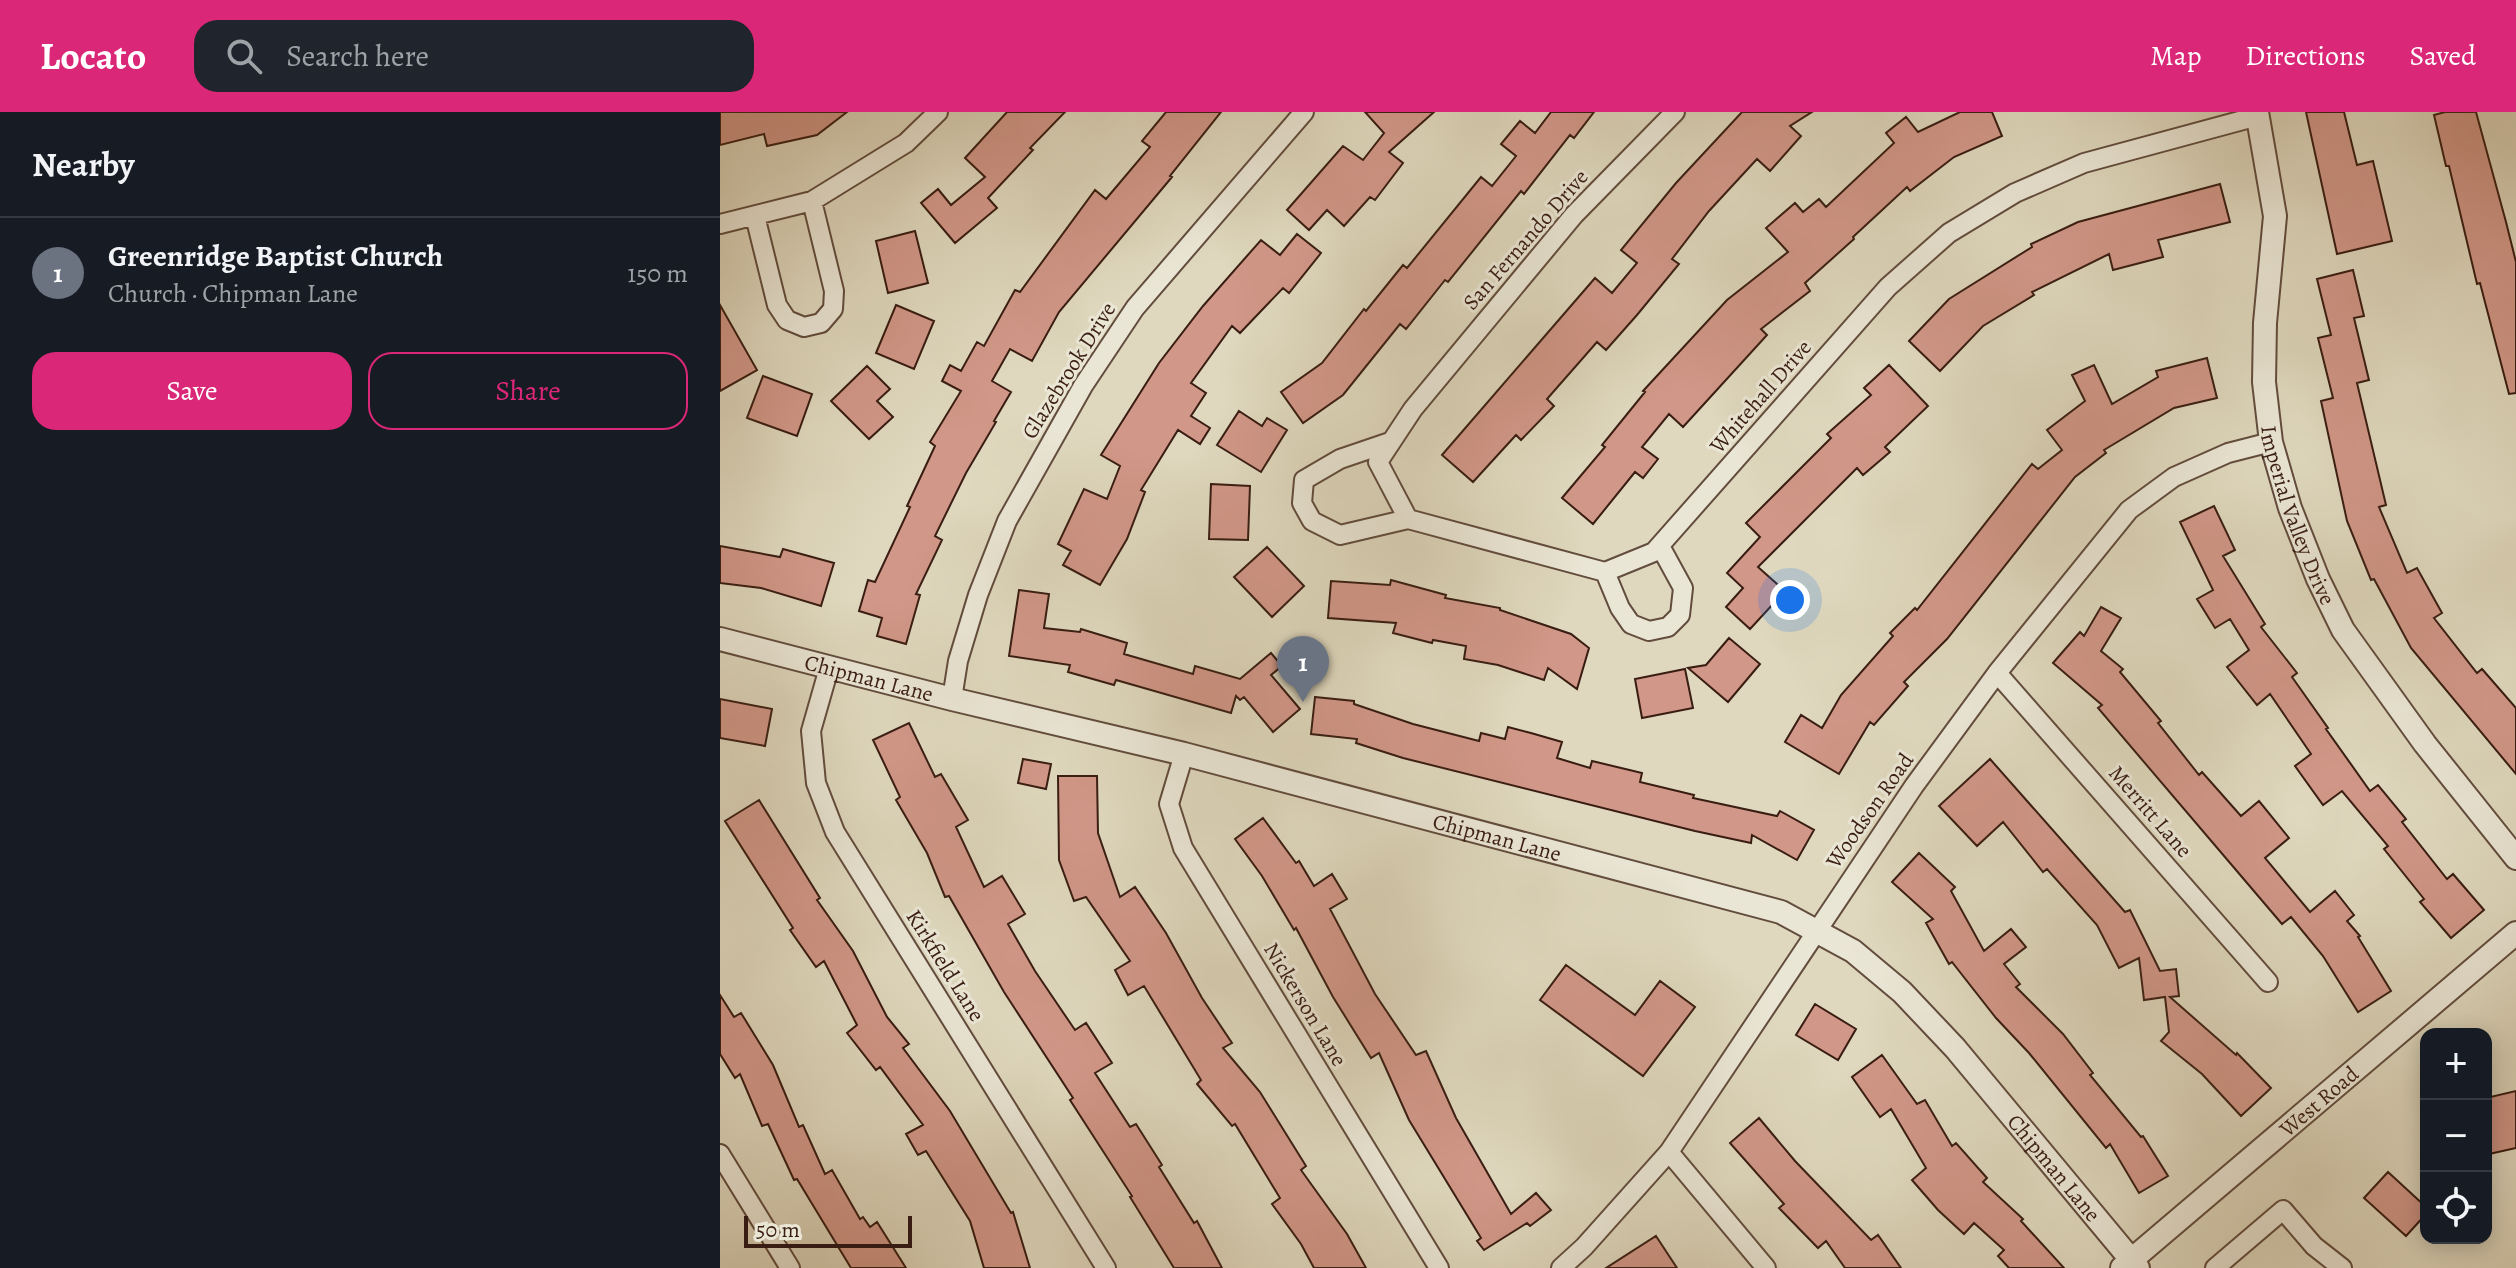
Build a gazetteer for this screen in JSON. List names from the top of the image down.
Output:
{
  "streets": {
    "street": [
      "San Fernando Drive",
      "Glazebrook Drive",
      "Whitehall Drive",
      "Imperial Valley Drive",
      "Chipman Lane",
      "Woodson Road",
      "Merritt Lane",
      "Kirkfield Lane",
      "Nickerson Lane",
      "West Road"
    ]
  },
  "crossings": [
    ["Glazebrook Drive", "Chipman Lane"],
    ["Whitehall Drive", "Imperial Valley Drive"],
    ["Imperial Valley Drive", "Woodson Road"],
    ["Chipman Lane", "Woodson Road"],
    ["Chipman Lane", "Kirkfield Lane"],
    ["Chipman Lane", "Nickerson Lane"],
    ["Chipman Lane", "West Road"],
    ["Woodson Road", "Merritt Lane"]
  ],
  "scale_bar": "50 m",
  "page": {
    "header": "Locato",
    "search": "Search here",
    "nav": ["Map", "Directions", "Saved"],
    "heading": "Nearby",
    "list": [
      {
        "mark": "1",
        "name": "Greenridge Baptist Church",
        "note": "Church · Chipman Lane",
        "value": "150 m"
      }
    ],
    "buttons": ["Save", "Share"],
    "pins": "1",
    "map_buttons": ["+", "−"],
    "scale": "50 m"
  }
}
